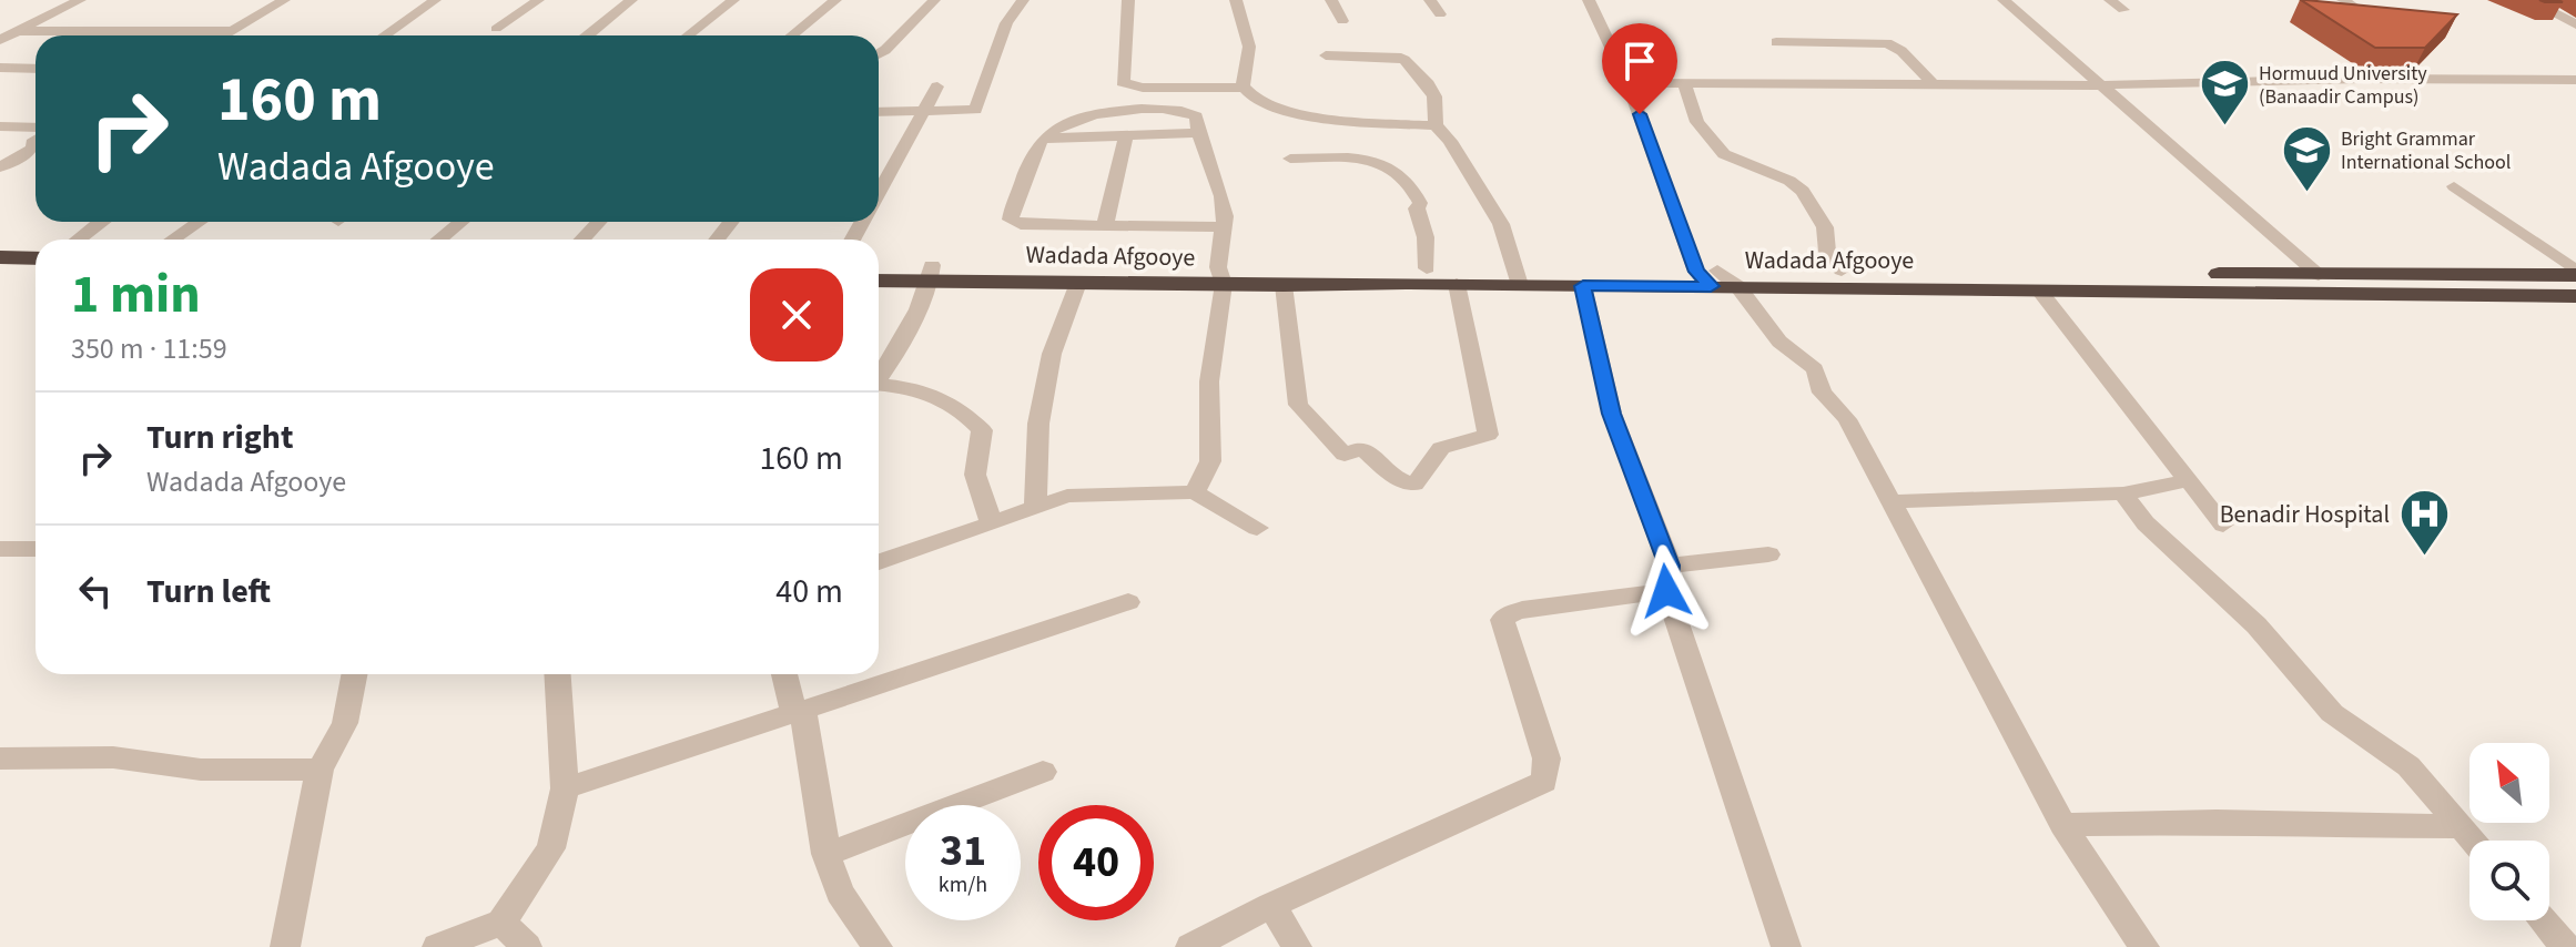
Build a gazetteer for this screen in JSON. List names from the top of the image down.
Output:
{
  "streets": {
    "highway": ["Wadada Afgooye"]
  },
  "places": {
    "school or university": ["Hormuud University (Banaadir Campus)", "Bright Grammar International School"],
    "hospital": ["Benadir Hospital"]
  },
  "north": "top left",
  "page": {
    "turn": ["160 m", "Wadada Afgooye"],
    "heading": ["1 min", "350 m · 11:59"],
    "list": [
      {
        "name": "Turn right",
        "note": "Wadada Afgooye",
        "value": "160 m"
      },
      {
        "name": "Turn left",
        "value": "40 m"
      }
    ],
    "speed": "31 km/h",
    "limit": "40"
  }
}
